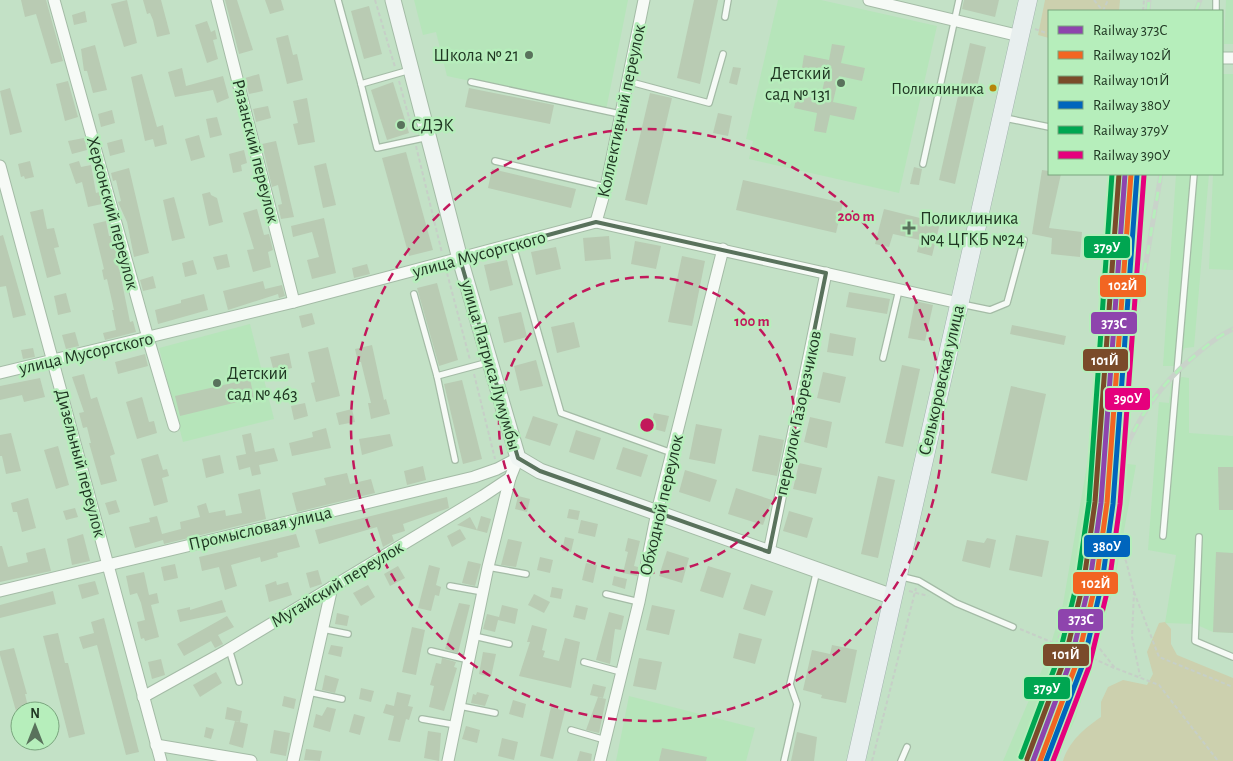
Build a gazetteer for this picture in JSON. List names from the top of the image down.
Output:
{
  "streets": {
    "main road": ["Селькоровская улица"],
    "street": [
      "Коллективный переулок",
      "Рязанский переулок",
      "Херсонский переулок",
      "улица Мусоргского",
      "улица Патриса Лумумбы",
      "переулок Газорезчиков",
      "Дизельный переулок",
      "Обходной переулок",
      "Промысловая улица",
      "Мугайский переулок"
    ]
  },
  "crossings": [
    ["Коллективный переулок", "улица Мусоргского"],
    ["Рязанский переулок", "улица Мусоргского"],
    ["Херсонский переулок", "улица Мусоргского"],
    ["улица Мусоргского", "улица Патриса Лумумбы"],
    ["улица Мусоргского", "Селькоровская улица"],
    ["улица Мусоргского", "переулок Газорезчиков"],
    ["улица Мусоргского", "Дизельный переулок"],
    ["улица Мусоргского", "Обходной переулок"],
    ["улица Патриса Лумумбы", "Селькоровская улица"],
    ["улица Патриса Лумумбы", "переулок Газорезчиков"],
    ["улица Патриса Лумумбы", "Обходной переулок"],
    ["улица Патриса Лумумбы", "Промысловая улица"],
    ["Дизельный переулок", "Промысловая улица"],
    ["Дизельный переулок", "Мугайский переулок"]
  ],
  "places": {
    "other": [
      "Школа № 21",
      "Детский сад № 131",
      "Поликлиника",
      "СДЭК",
      "Детский сад № 463"
    ],
    "health": ["Поликлиника №4 ЦГКБ №24"]
  },
  "lines": [
    "rail line 373C",
    "rail line 102Й",
    "rail line 101Й",
    "rail line 380У",
    "rail line 379У",
    "rail line 390У"
  ],
  "legend": [
    "Railway 373C",
    "Railway 102Й",
    "Railway 101Й",
    "Railway 380У",
    "Railway 379У",
    "Railway 390У"
  ],
  "north": "top",
  "rings": ["200 m", "100 m"]
}
